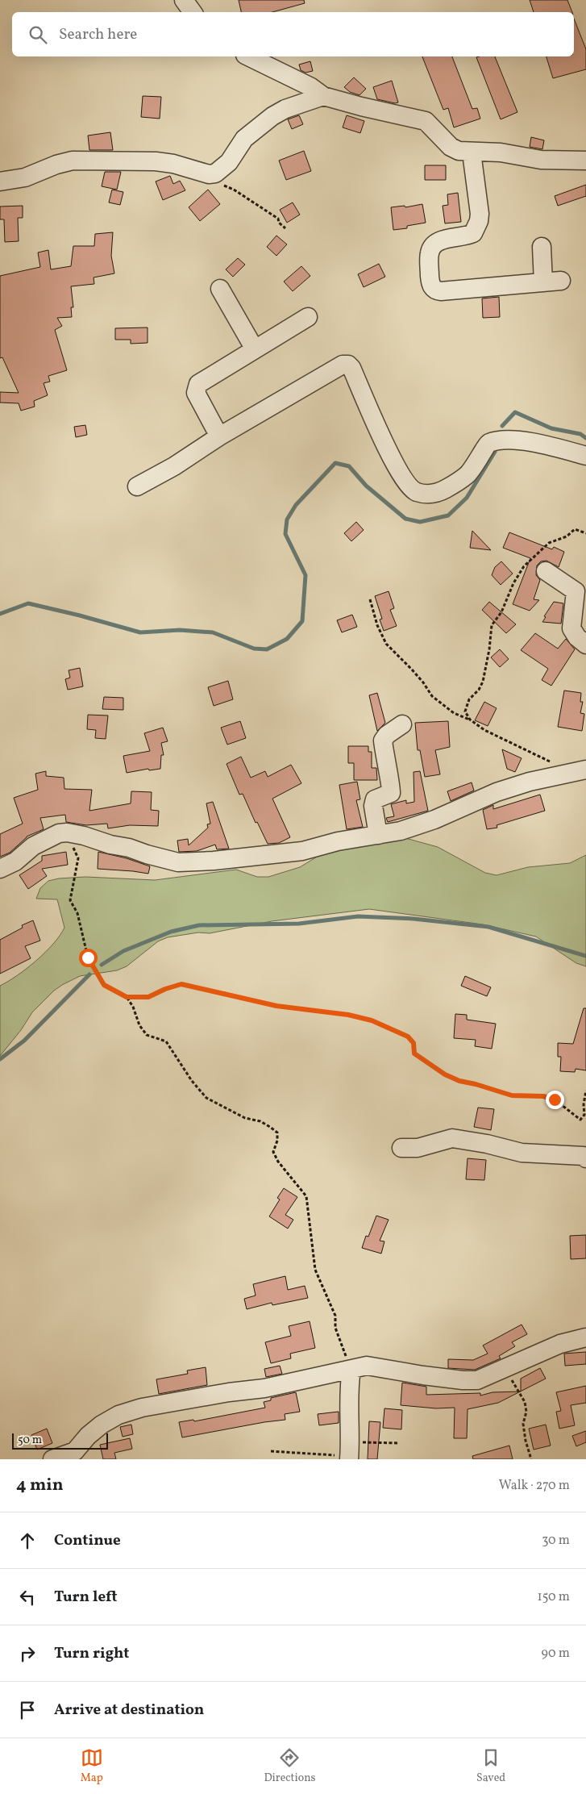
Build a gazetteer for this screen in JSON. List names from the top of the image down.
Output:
{
  "scale_bar": "50 m",
  "page": {
    "search": "Search here",
    "scale": "50 m",
    "heading": ["4 min", "Walk · 270 m"],
    "list": [
      ["Continue", "30 m"],
      ["Turn left", "150 m"],
      ["Turn right", "90 m"],
      "Arrive at destination"
    ],
    "nav": ["Map", "Directions", "Saved"]
  }
}
